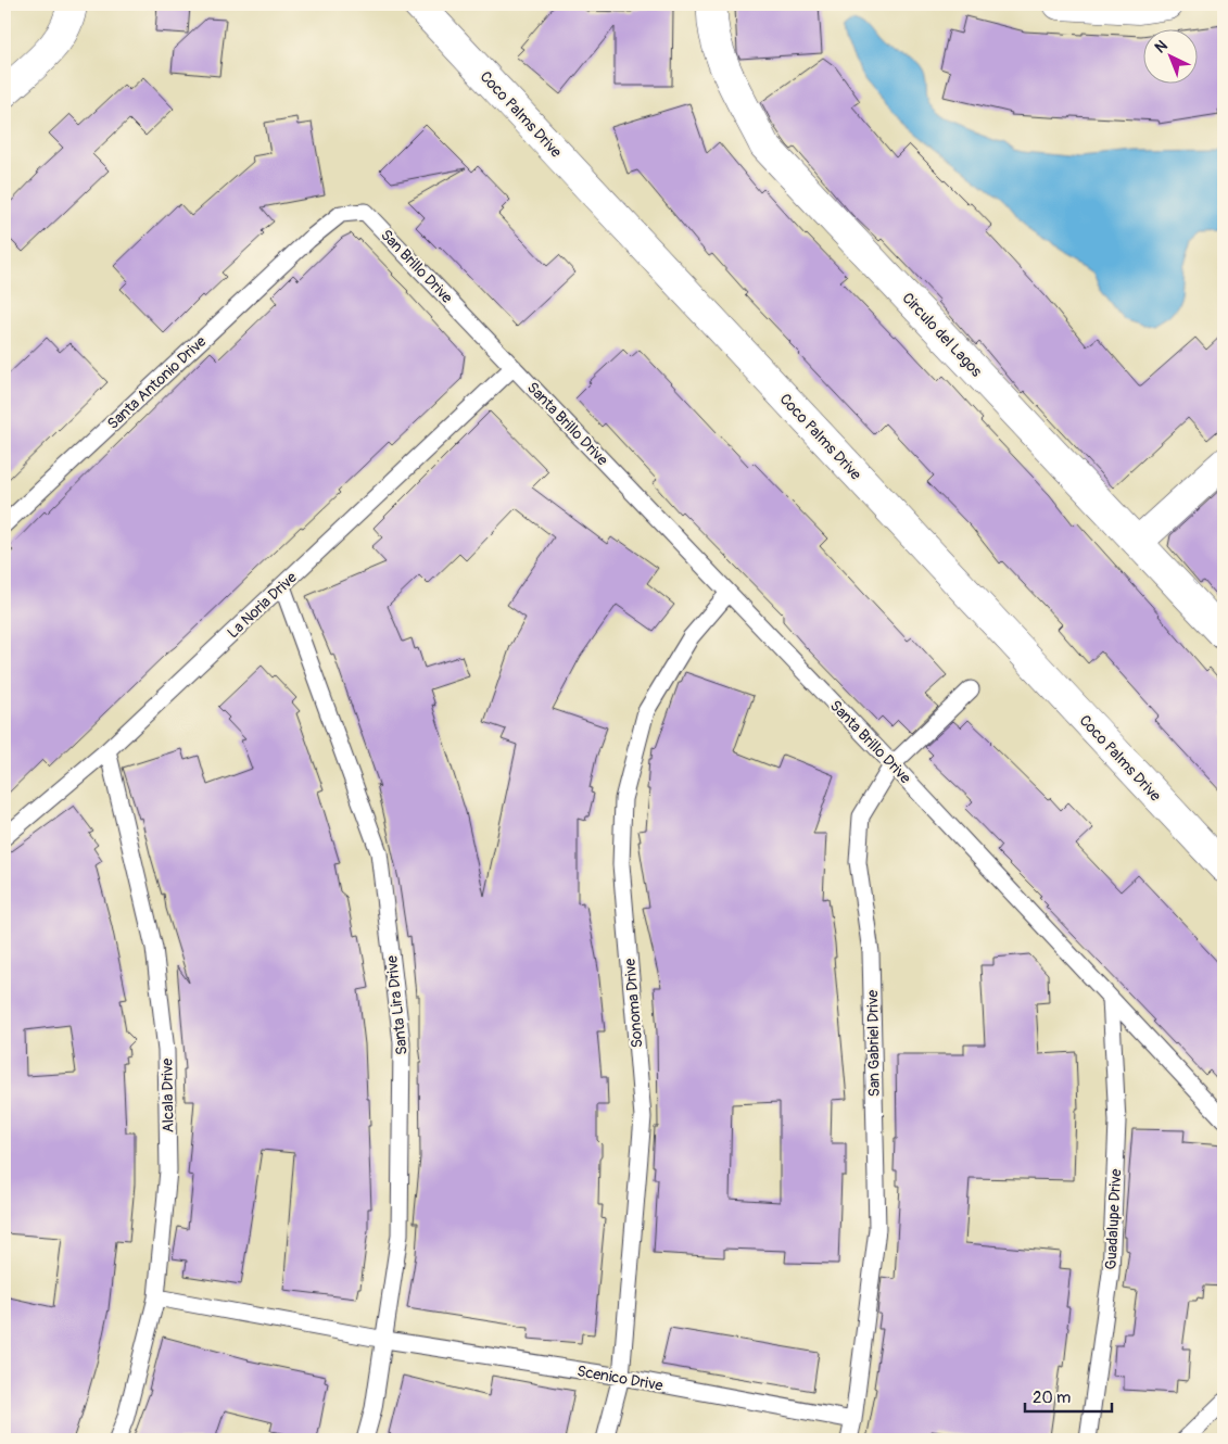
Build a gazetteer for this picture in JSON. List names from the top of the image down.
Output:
{
  "streets": {
    "street": ["Coco Palms Drive", "Circulo del Lagos"],
    "lane": [
      "San Brillo Drive",
      "Santa Antonio Drive",
      "Santa Brillo Drive",
      "La Noria Drive",
      "Sonoma Drive",
      "Santa Lira Drive",
      "San Gabriel Drive",
      "Alcala Drive",
      "Guadalupe Drive",
      "Scenico Drive"
    ]
  },
  "crossings": [
    ["San Brillo Drive", "Santa Antonio Drive"],
    ["San Brillo Drive", "Santa Brillo Drive"],
    ["San Brillo Drive", "La Noria Drive"],
    ["Santa Brillo Drive", "La Noria Drive"],
    ["Santa Brillo Drive", "Sonoma Drive"],
    ["Santa Brillo Drive", "San Gabriel Drive"],
    ["Santa Brillo Drive", "Guadalupe Drive"],
    ["La Noria Drive", "Santa Lira Drive"],
    ["La Noria Drive", "Alcala Drive"],
    ["Sonoma Drive", "Scenico Drive"],
    ["Santa Lira Drive", "Scenico Drive"],
    ["San Gabriel Drive", "Scenico Drive"],
    ["Alcala Drive", "Scenico Drive"]
  ],
  "scale_bar": "20 m",
  "north": "top left"
}
